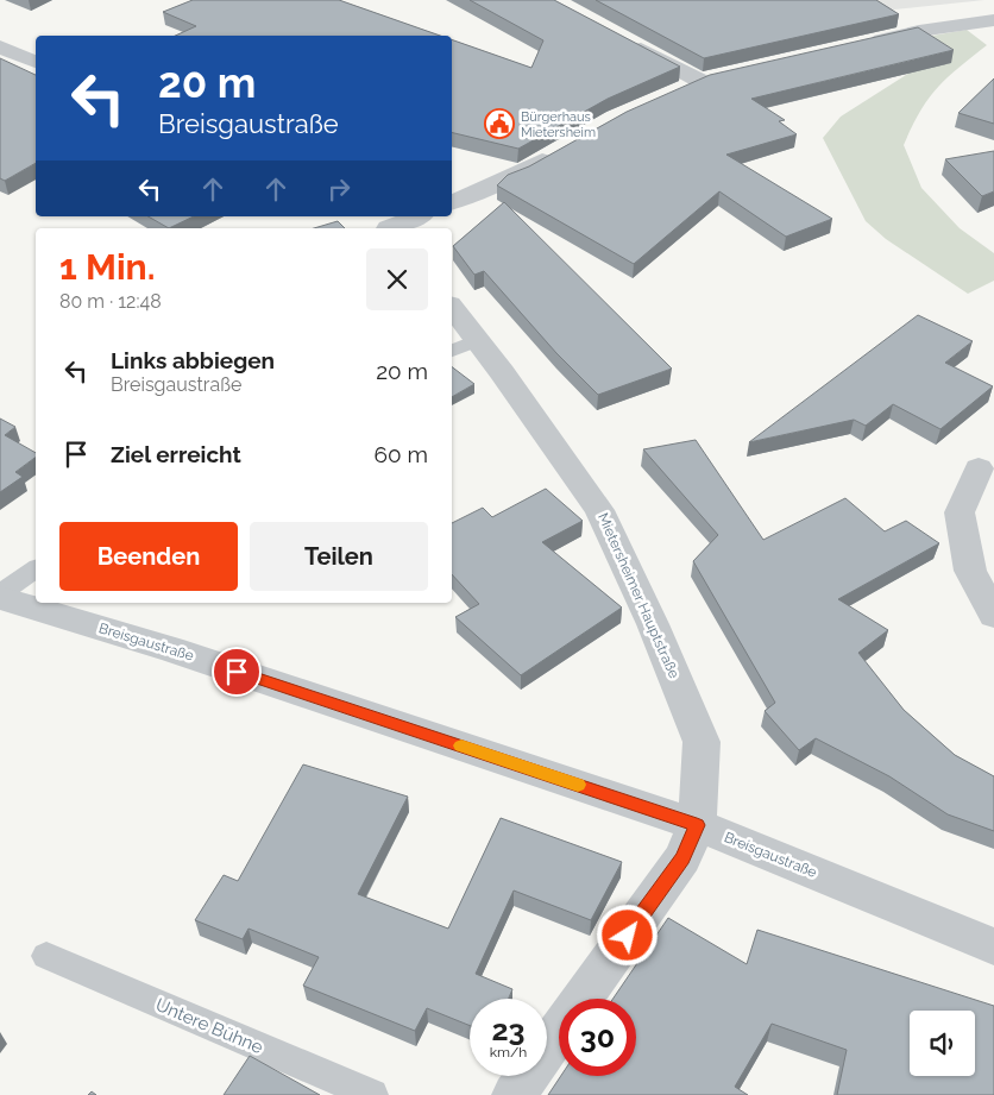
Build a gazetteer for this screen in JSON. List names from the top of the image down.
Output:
{
  "streets": {
    "street": ["Mietersheimer Hauptstraße", "Breisgaustraße"],
    "lane": ["Untere Bühne"]
  },
  "crossings": [
    ["Mietersheimer Hauptstraße", "Breisgaustraße"]
  ],
  "places": {
    "public building": ["Bürgerhaus Mietersheim"]
  },
  "page": {
    "turn": ["20 m", "Breisgaustraße"],
    "heading": ["1 Min.", "80 m · 12:48"],
    "list": [
      {
        "name": "Links abbiegen",
        "note": "Breisgaustraße",
        "value": "20 m"
      },
      {
        "name": "Ziel erreicht",
        "value": "60 m"
      }
    ],
    "buttons": ["Beenden", "Teilen"],
    "speed": "23 km/h",
    "limit": "30"
  }
}
